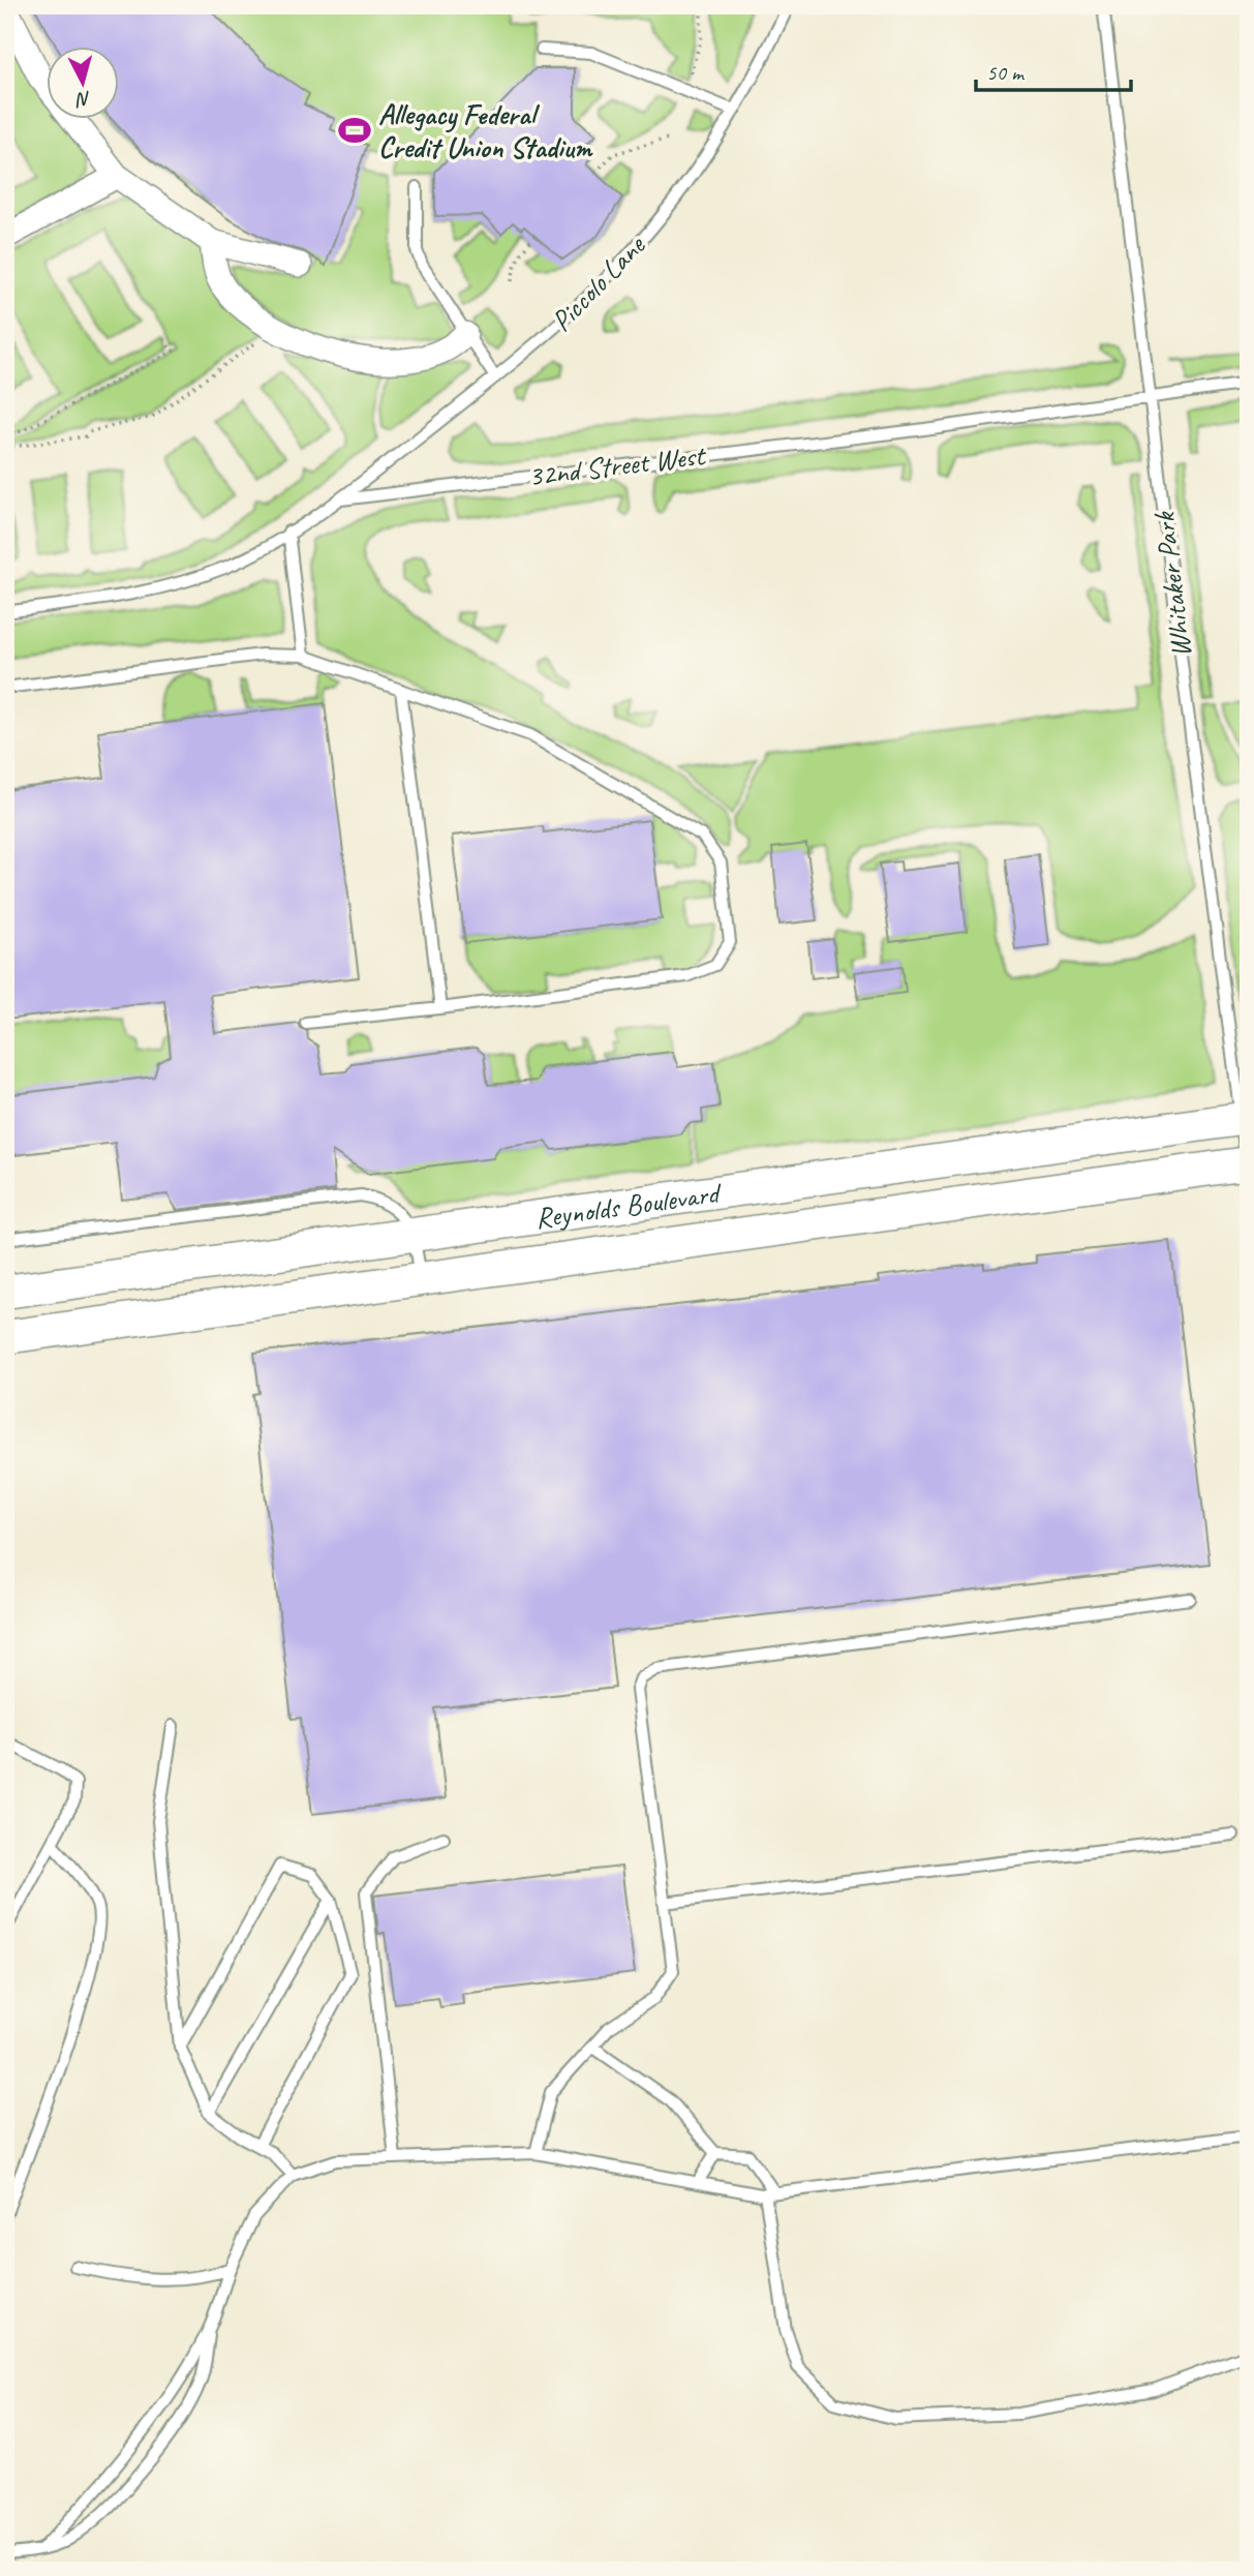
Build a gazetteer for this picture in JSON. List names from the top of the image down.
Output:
{
  "streets": {
    "main road": ["Reynolds Boulevard"],
    "lane": ["Piccolo Lane", "32nd Street West", "Whitaker Park"]
  },
  "crossings": [
    ["Piccolo Lane", "32nd Street West"],
    ["32nd Street West", "Whitaker Park"],
    ["Whitaker Park", "Reynolds Boulevard"]
  ],
  "places": {
    "sports": ["Allegacy Federal Credit Union Stadium"]
  },
  "scale_bar": "50 m",
  "north": "bottom"
}
